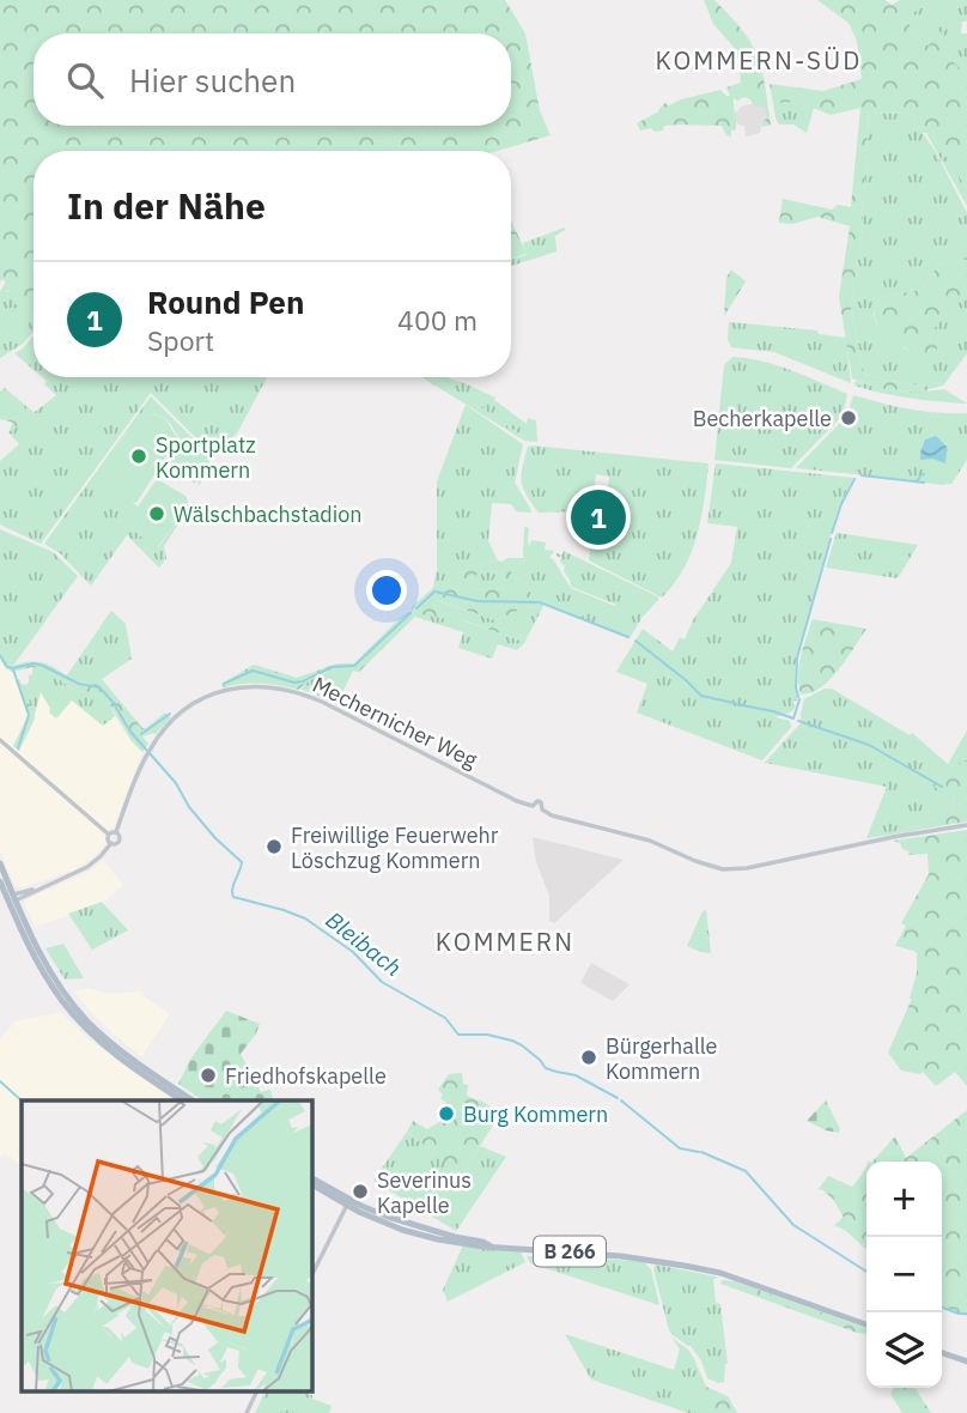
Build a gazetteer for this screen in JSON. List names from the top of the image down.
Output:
{
  "streets": {
    "main road": ["B 266"],
    "street": ["Mechernicher Weg"]
  },
  "districts": ["KOMMERN-SÜD", "KOMMERN"],
  "water": ["Bleibach"],
  "places": [
    "Becherkapelle",
    "Sportplatz Kommern",
    "Wälschbachstadion",
    "Freiwillige Feuerwehr Löschzug Kommern",
    "Bürgerhalle Kommern",
    "Friedhofskapelle",
    "Burg Kommern",
    "Severinus Kapelle"
  ],
  "page": {
    "search": "Hier suchen",
    "heading": "In der Nähe",
    "list": [
      {
        "mark": "1",
        "name": "Round Pen",
        "note": "Sport",
        "value": "400 m"
      }
    ],
    "pins": "1",
    "map_buttons": ["+", "−"]
  }
}
